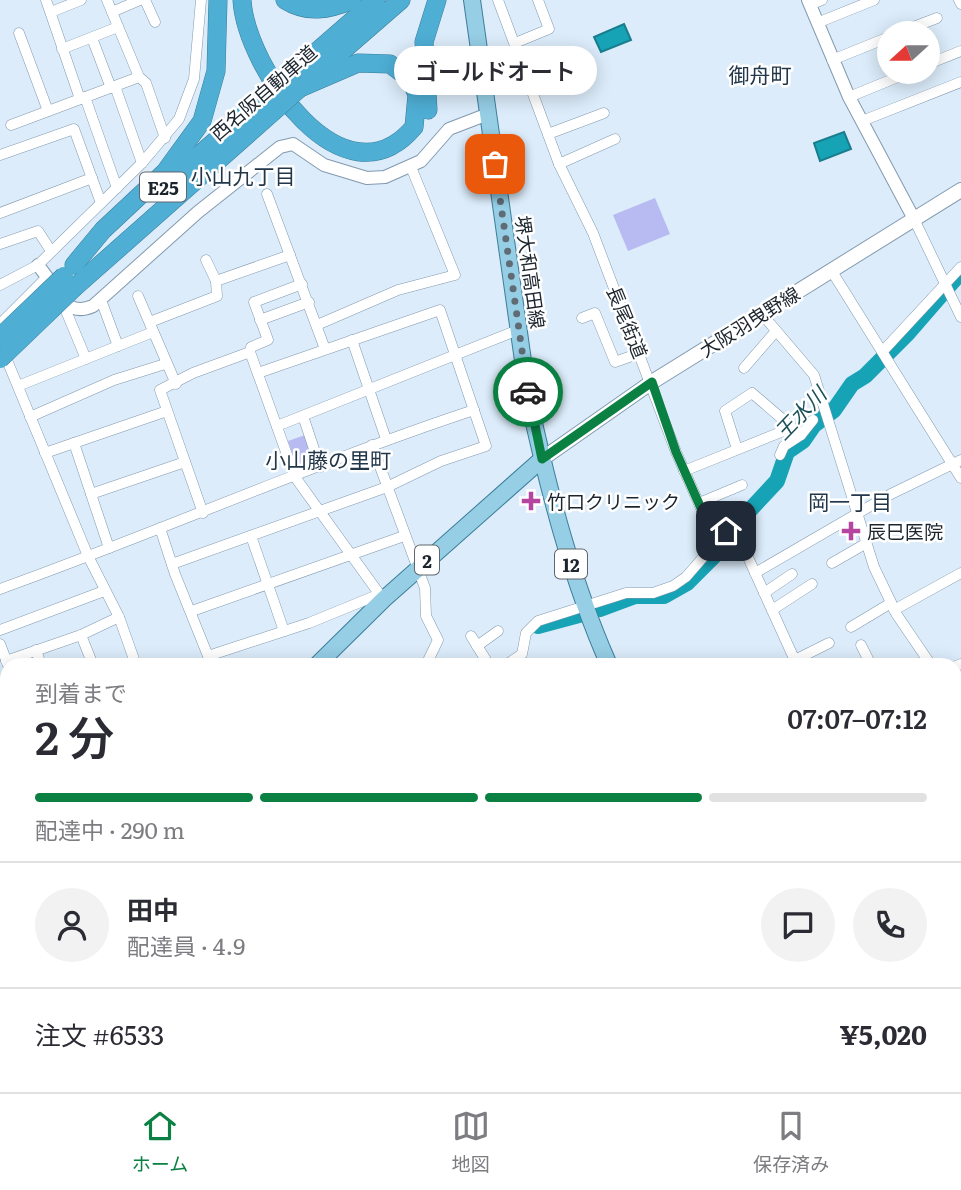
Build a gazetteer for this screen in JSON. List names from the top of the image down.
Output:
{
  "streets": {
    "highway": ["西名阪自動車道", "E25"],
    "main road": [
      "堺大和高田線",
      "大阪羽曳野線",
      "2",
      "12"
    ],
    "street": ["長尾街道"]
  },
  "crossings": [
    ["堺大和高田線", "大阪羽曳野線"],
    ["堺大和高田線", "2"],
    ["大阪羽曳野線", "長尾街道"],
    ["大阪羽曳野線", "2"]
  ],
  "districts": [
    "御舟町",
    "小山九丁目",
    "小山藤の里町",
    "岡一丁目"
  ],
  "water": ["王水川"],
  "places": {
    "other": ["ゴールドオート"],
    "health": ["竹口クリニック", "辰巳医院"]
  },
  "north": "left",
  "page": {
    "bubble": "ゴールドオート",
    "heading": ["2 分", "到着まで", "07:07–07:12"],
    "panel": [
      "田中",
      "配達員 · 4.9",
      "注文 #6533",
      "¥5,020"
    ],
    "bar": "配達中 · 290 m",
    "tabs": ["ホーム", "地図", "保存済み"]
  }
}
